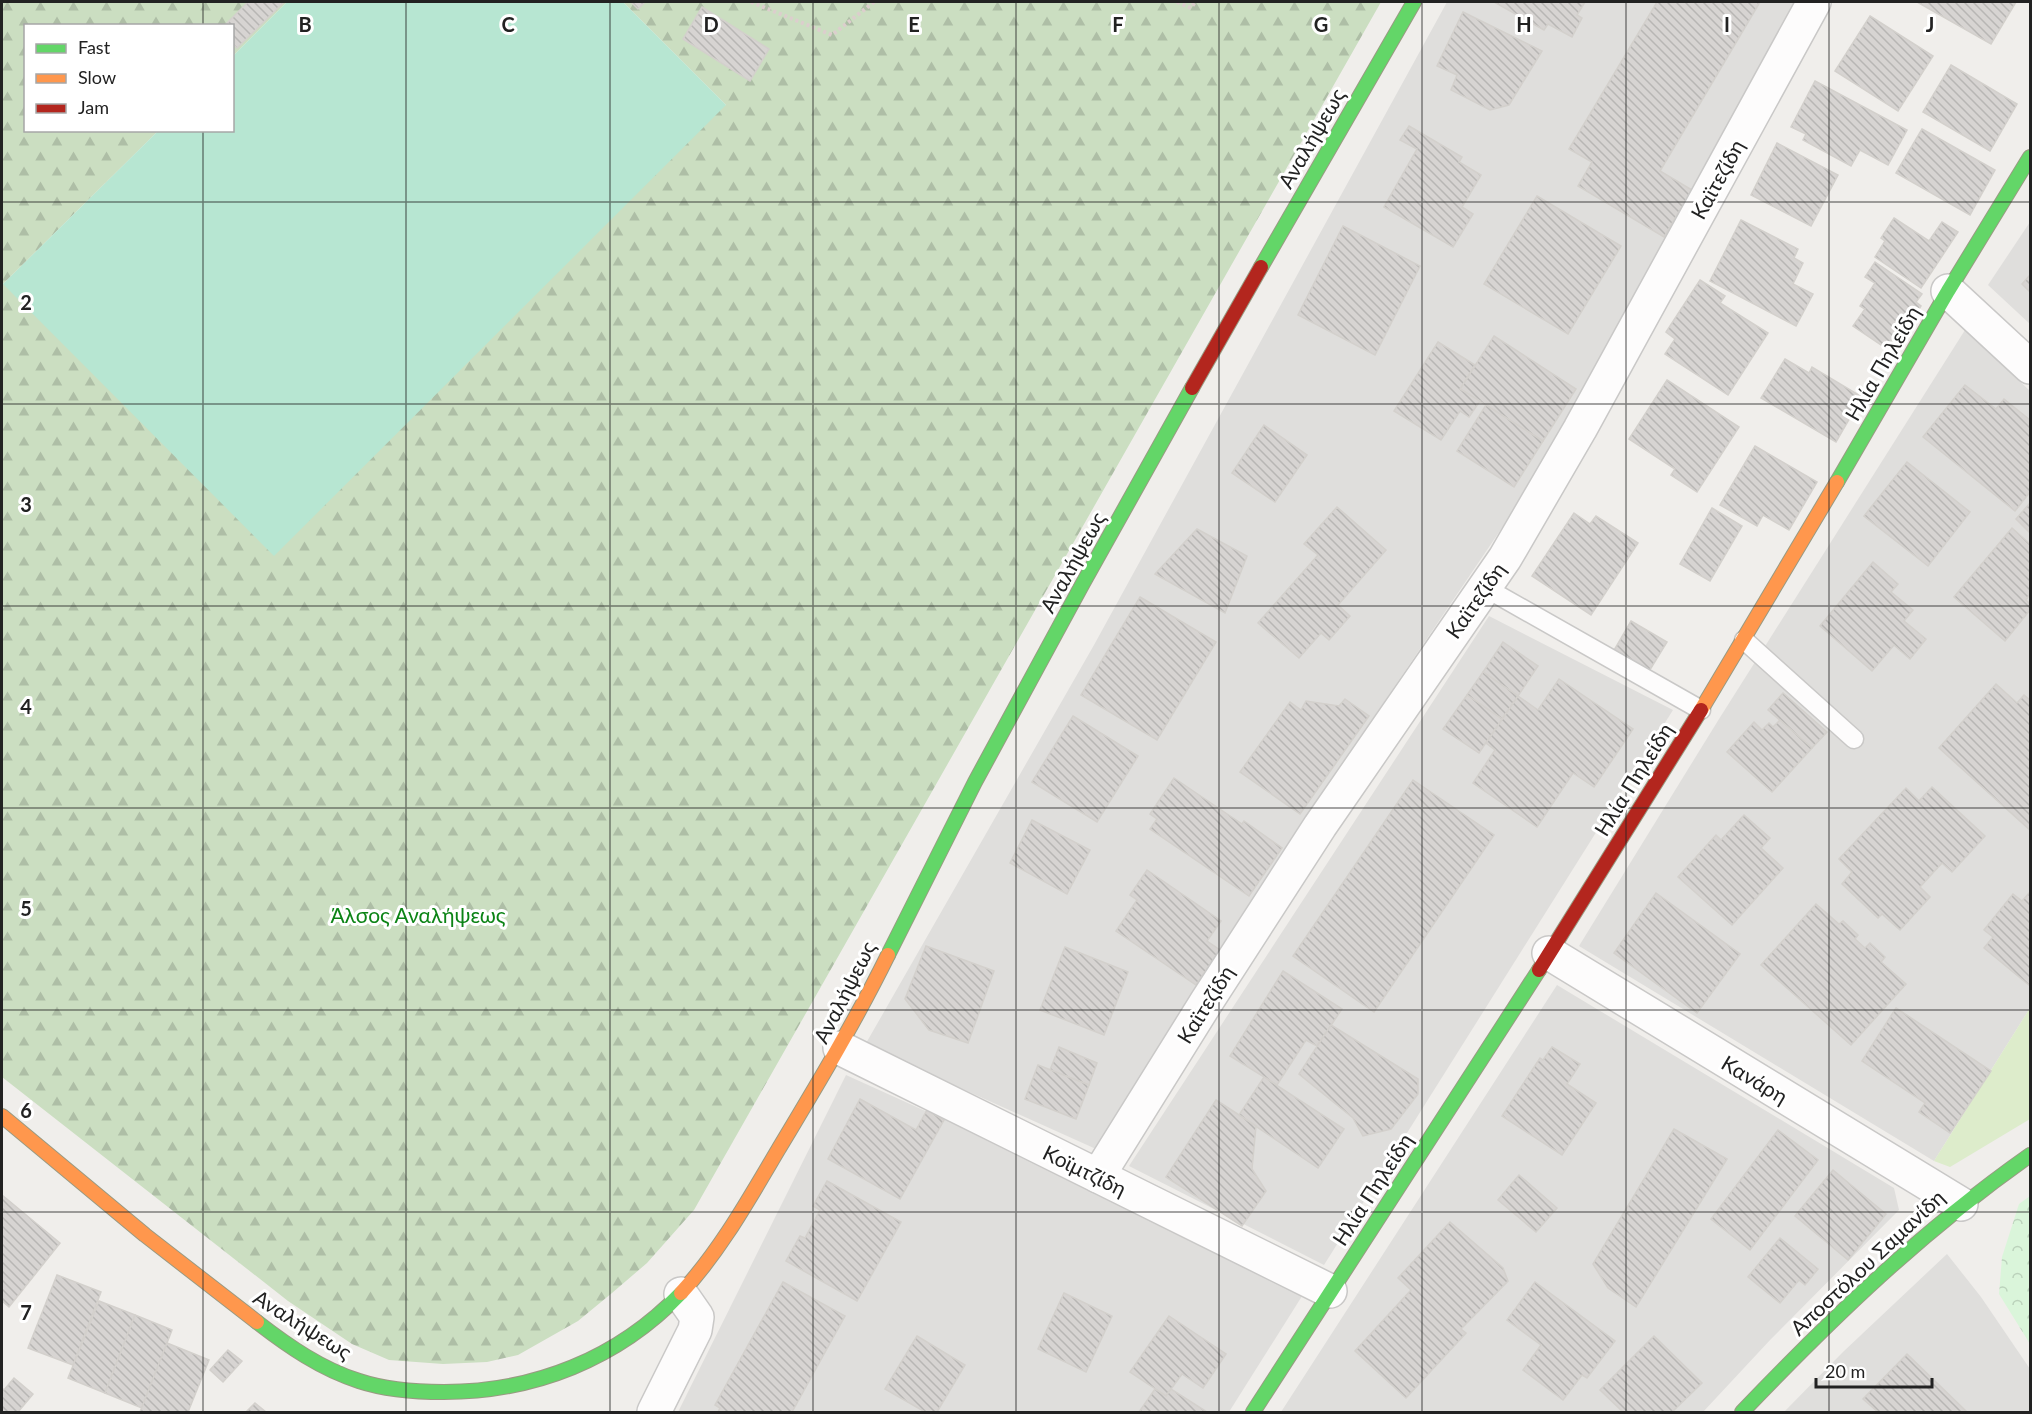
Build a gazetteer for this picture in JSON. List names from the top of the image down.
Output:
{
  "streets": {
    "street": [
      "Αναλήψεως",
      "Καϊτεζίδη",
      "Ηλία Πηλείδη",
      "Κανάρη",
      "Κοϊμτζίδη",
      "Αποστόλου Σαμανίδη"
    ]
  },
  "crossings": [
    ["Αναλήψεως", "Κοϊμτζίδη"],
    ["Καϊτεζίδη", "Κοϊμτζίδη"],
    ["Ηλία Πηλείδη", "Κανάρη"],
    ["Ηλία Πηλείδη", "Κοϊμτζίδη"],
    ["Κανάρη", "Αποστόλου Σαμανίδη"]
  ],
  "parks": ["Άλσος Αναλήψεως"],
  "legend": ["Fast", "Slow", "Jam"],
  "scale_bar": "20 m",
  "grid": {
    "columns": [
      "B",
      "C",
      "D",
      "E",
      "F",
      "G",
      "H",
      "I",
      "J"
    ],
    "rows": [
      "2",
      "3",
      "4",
      "5",
      "6",
      "7"
    ]
  }
}
